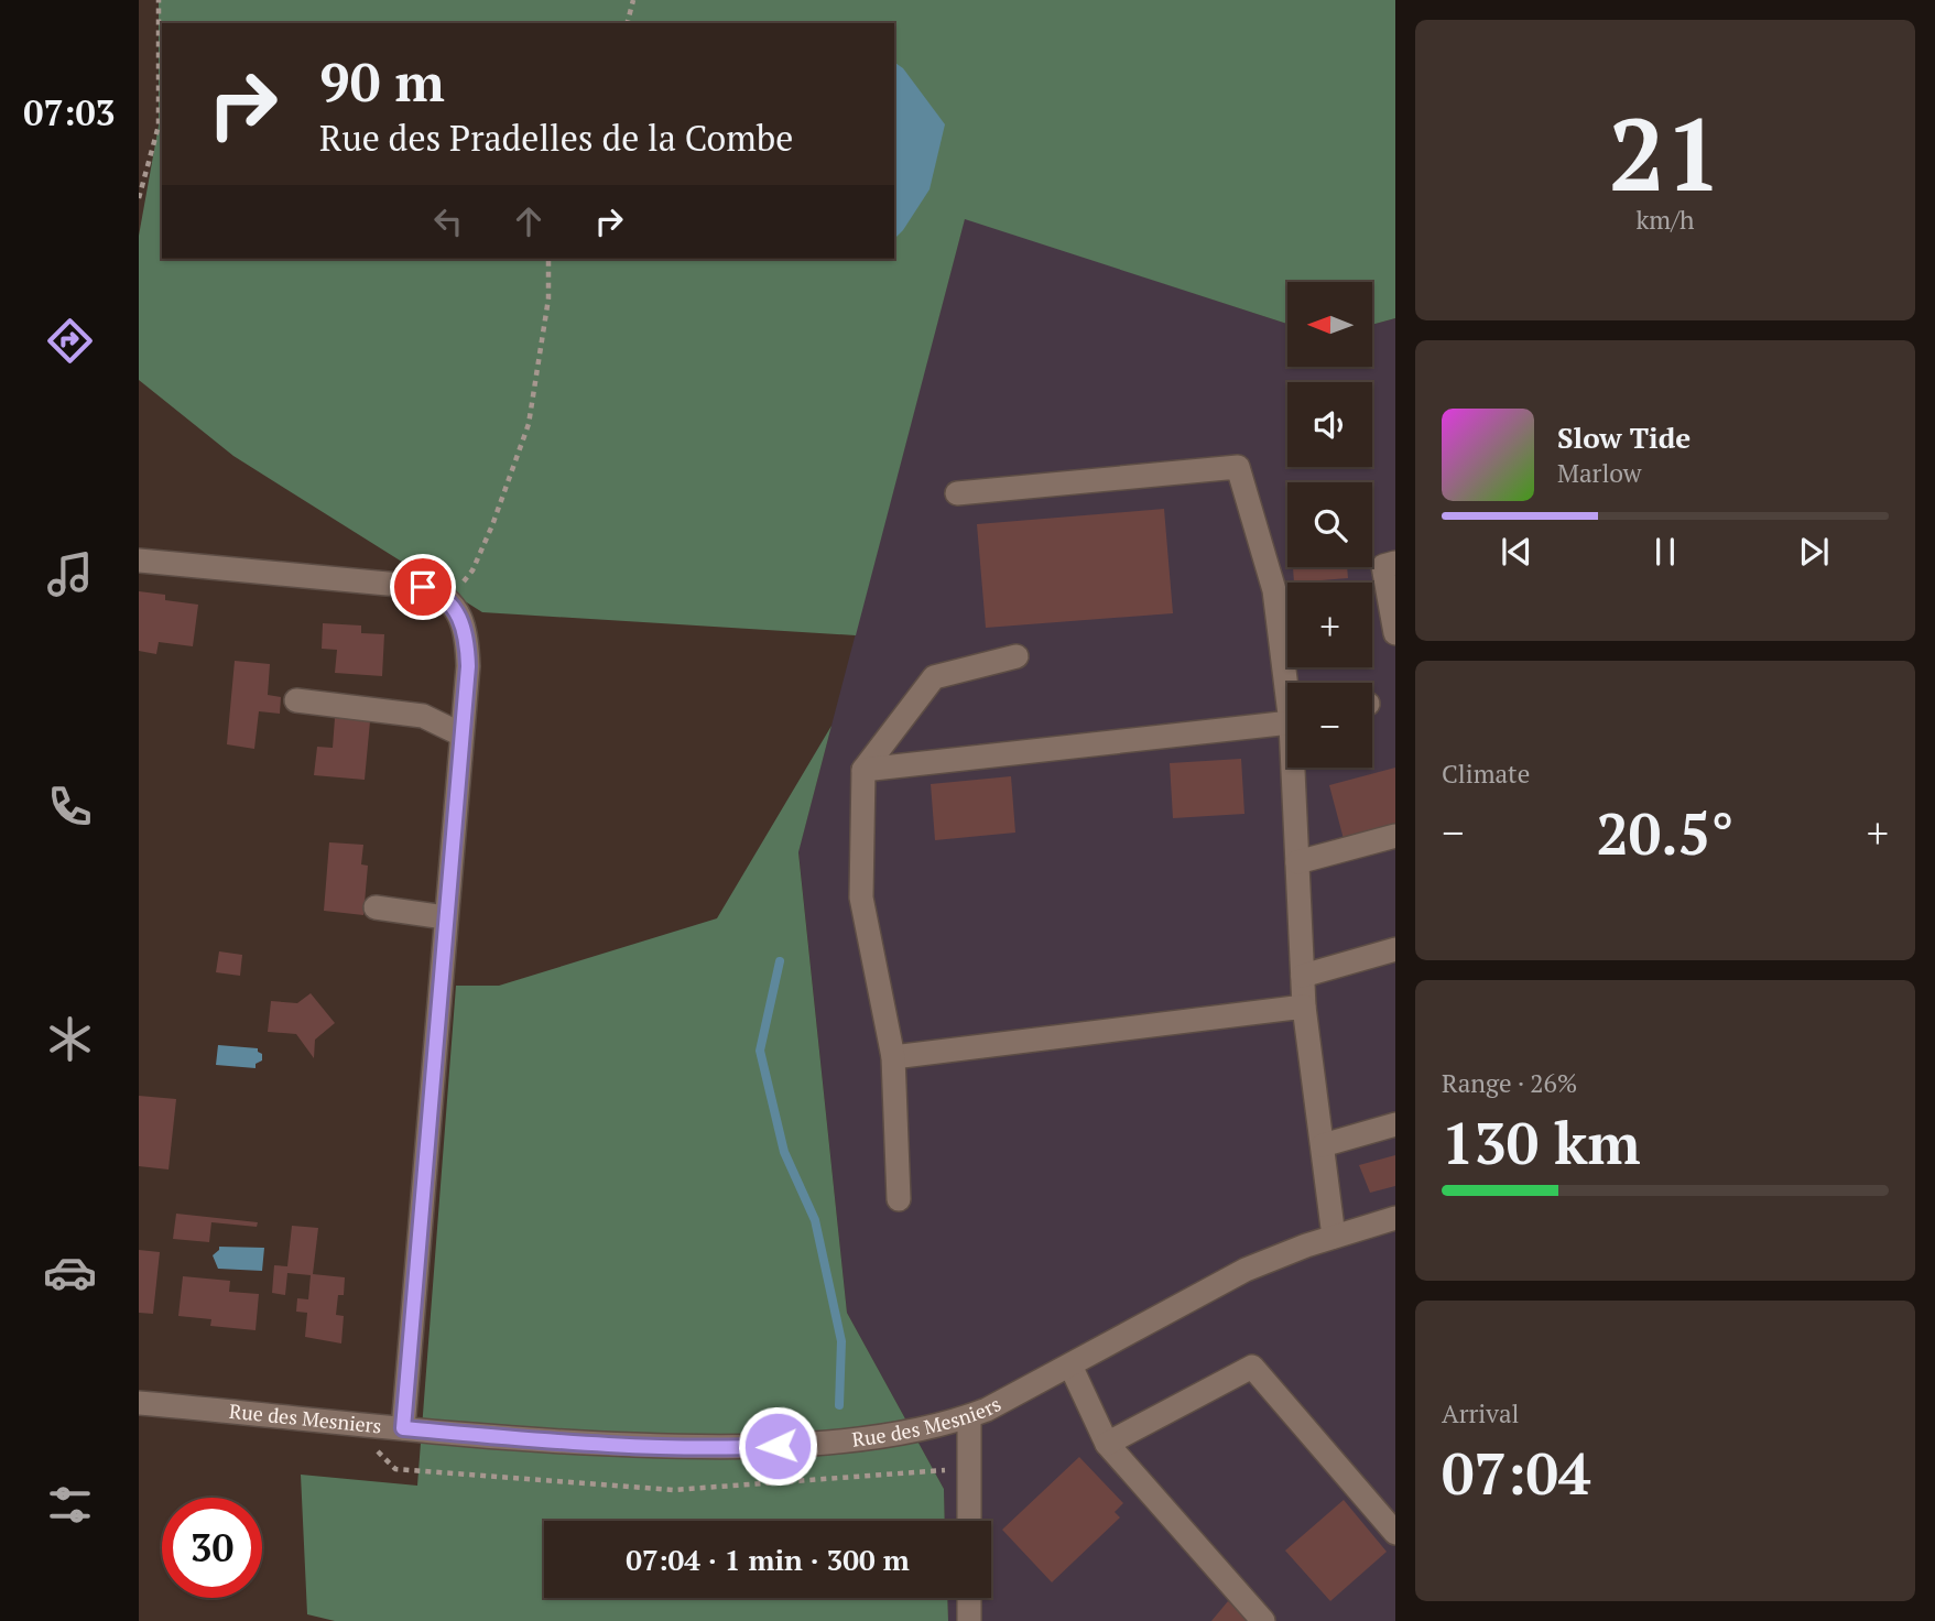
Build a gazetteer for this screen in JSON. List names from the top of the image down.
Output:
{
  "streets": {
    "street": ["Rue des Mesniers"]
  },
  "north": "left",
  "page": {
    "tabs": "07:03",
    "tile": [
      ["21", "km/h"],
      "Climate",
      ["Range · 26%", "130 km"],
      ["Arrival", "07:04"]
    ],
    "turn": ["90 m", "Rue des Pradelles de la Combe"],
    "map_buttons": ["+", "−"],
    "song": ["Slow Tide", "Marlow"],
    "heat": ["−", "20.5°", "+"],
    "limit": "30",
    "trip": "07:04 · 1 min · 300 m"
  }
}
